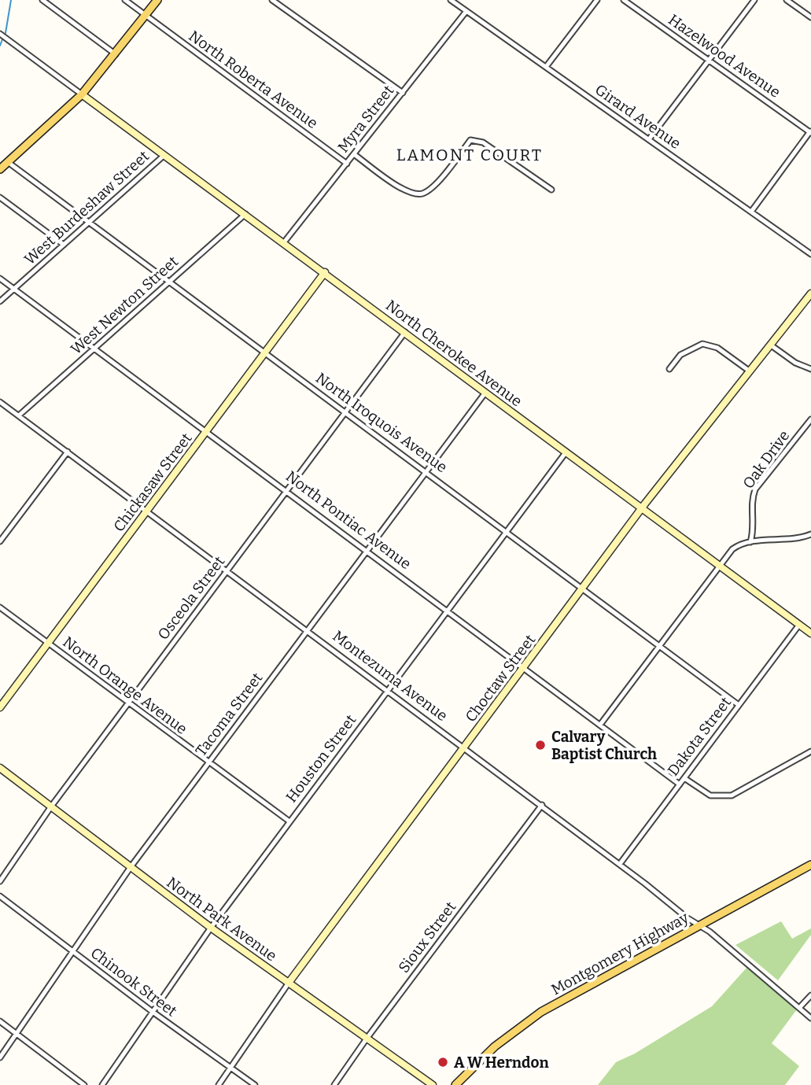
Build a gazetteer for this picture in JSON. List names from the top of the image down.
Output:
{
  "streets": {
    "main road": ["Montgomery Highway"],
    "street": [
      "Hazelwood Avenue",
      "North Roberta Avenue",
      "Girard Avenue",
      "Myra Street",
      "West Burdeshaw Street",
      "West Newton Street",
      "North Cherokee Avenue",
      "North Iroquois Avenue",
      "Oak Drive",
      "Chickasaw Street",
      "North Pontiac Avenue",
      "Osceola Street",
      "Montezuma Avenue",
      "Choctaw Street",
      "North Orange Avenue",
      "Tacoma Street",
      "Dakota Street",
      "Houston Street",
      "North Park Avenue",
      "Sioux Street",
      "Chinook Street"
    ]
  },
  "crossings": [
    ["North Roberta Avenue", "Myra Street"],
    ["Girard Avenue", "Myra Street"],
    ["Myra Street", "North Cherokee Avenue"],
    ["West Burdeshaw Street", "North Cherokee Avenue"],
    ["West Burdeshaw Street", "North Iroquois Avenue"],
    ["West Burdeshaw Street", "North Pontiac Avenue"],
    ["West Newton Street", "North Cherokee Avenue"],
    ["West Newton Street", "North Iroquois Avenue"],
    ["West Newton Street", "North Pontiac Avenue"],
    ["West Newton Street", "Montezuma Avenue"],
    ["North Cherokee Avenue", "Chickasaw Street"],
    ["North Cherokee Avenue", "Osceola Street"],
    ["North Cherokee Avenue", "Choctaw Street"],
    ["North Cherokee Avenue", "Tacoma Street"],
    ["North Cherokee Avenue", "Dakota Street"],
    ["North Cherokee Avenue", "Houston Street"],
    ["North Iroquois Avenue", "Chickasaw Street"],
    ["North Iroquois Avenue", "Osceola Street"],
    ["North Iroquois Avenue", "Choctaw Street"],
    ["North Iroquois Avenue", "Tacoma Street"],
    ["North Iroquois Avenue", "Dakota Street"],
    ["North Iroquois Avenue", "Houston Street"],
    ["Chickasaw Street", "North Pontiac Avenue"],
    ["Chickasaw Street", "Montezuma Avenue"],
    ["Chickasaw Street", "North Orange Avenue"],
    ["North Pontiac Avenue", "Osceola Street"],
    ["North Pontiac Avenue", "Choctaw Street"],
    ["North Pontiac Avenue", "Tacoma Street"],
    ["North Pontiac Avenue", "Dakota Street"],
    ["North Pontiac Avenue", "Houston Street"],
    ["Osceola Street", "Montezuma Avenue"],
    ["Osceola Street", "North Orange Avenue"],
    ["Osceola Street", "North Park Avenue"],
    ["Montezuma Avenue", "Choctaw Street"],
    ["Montezuma Avenue", "Tacoma Street"],
    ["Montezuma Avenue", "Dakota Street"],
    ["Montezuma Avenue", "Houston Street"],
    ["Montezuma Avenue", "Sioux Street"],
    ["Montezuma Avenue", "Montgomery Highway"],
    ["Choctaw Street", "North Park Avenue"],
    ["Choctaw Street", "Chinook Street"],
    ["North Orange Avenue", "Tacoma Street"],
    ["North Orange Avenue", "Houston Street"],
    ["Tacoma Street", "North Park Avenue"],
    ["Tacoma Street", "Chinook Street"],
    ["Houston Street", "North Park Avenue"],
    ["Houston Street", "Chinook Street"],
    ["North Park Avenue", "Sioux Street"]
  ],
  "districts": ["LAMONT COURT"],
  "places": ["Calvary Baptist Church", "A W Herndon"]
}
